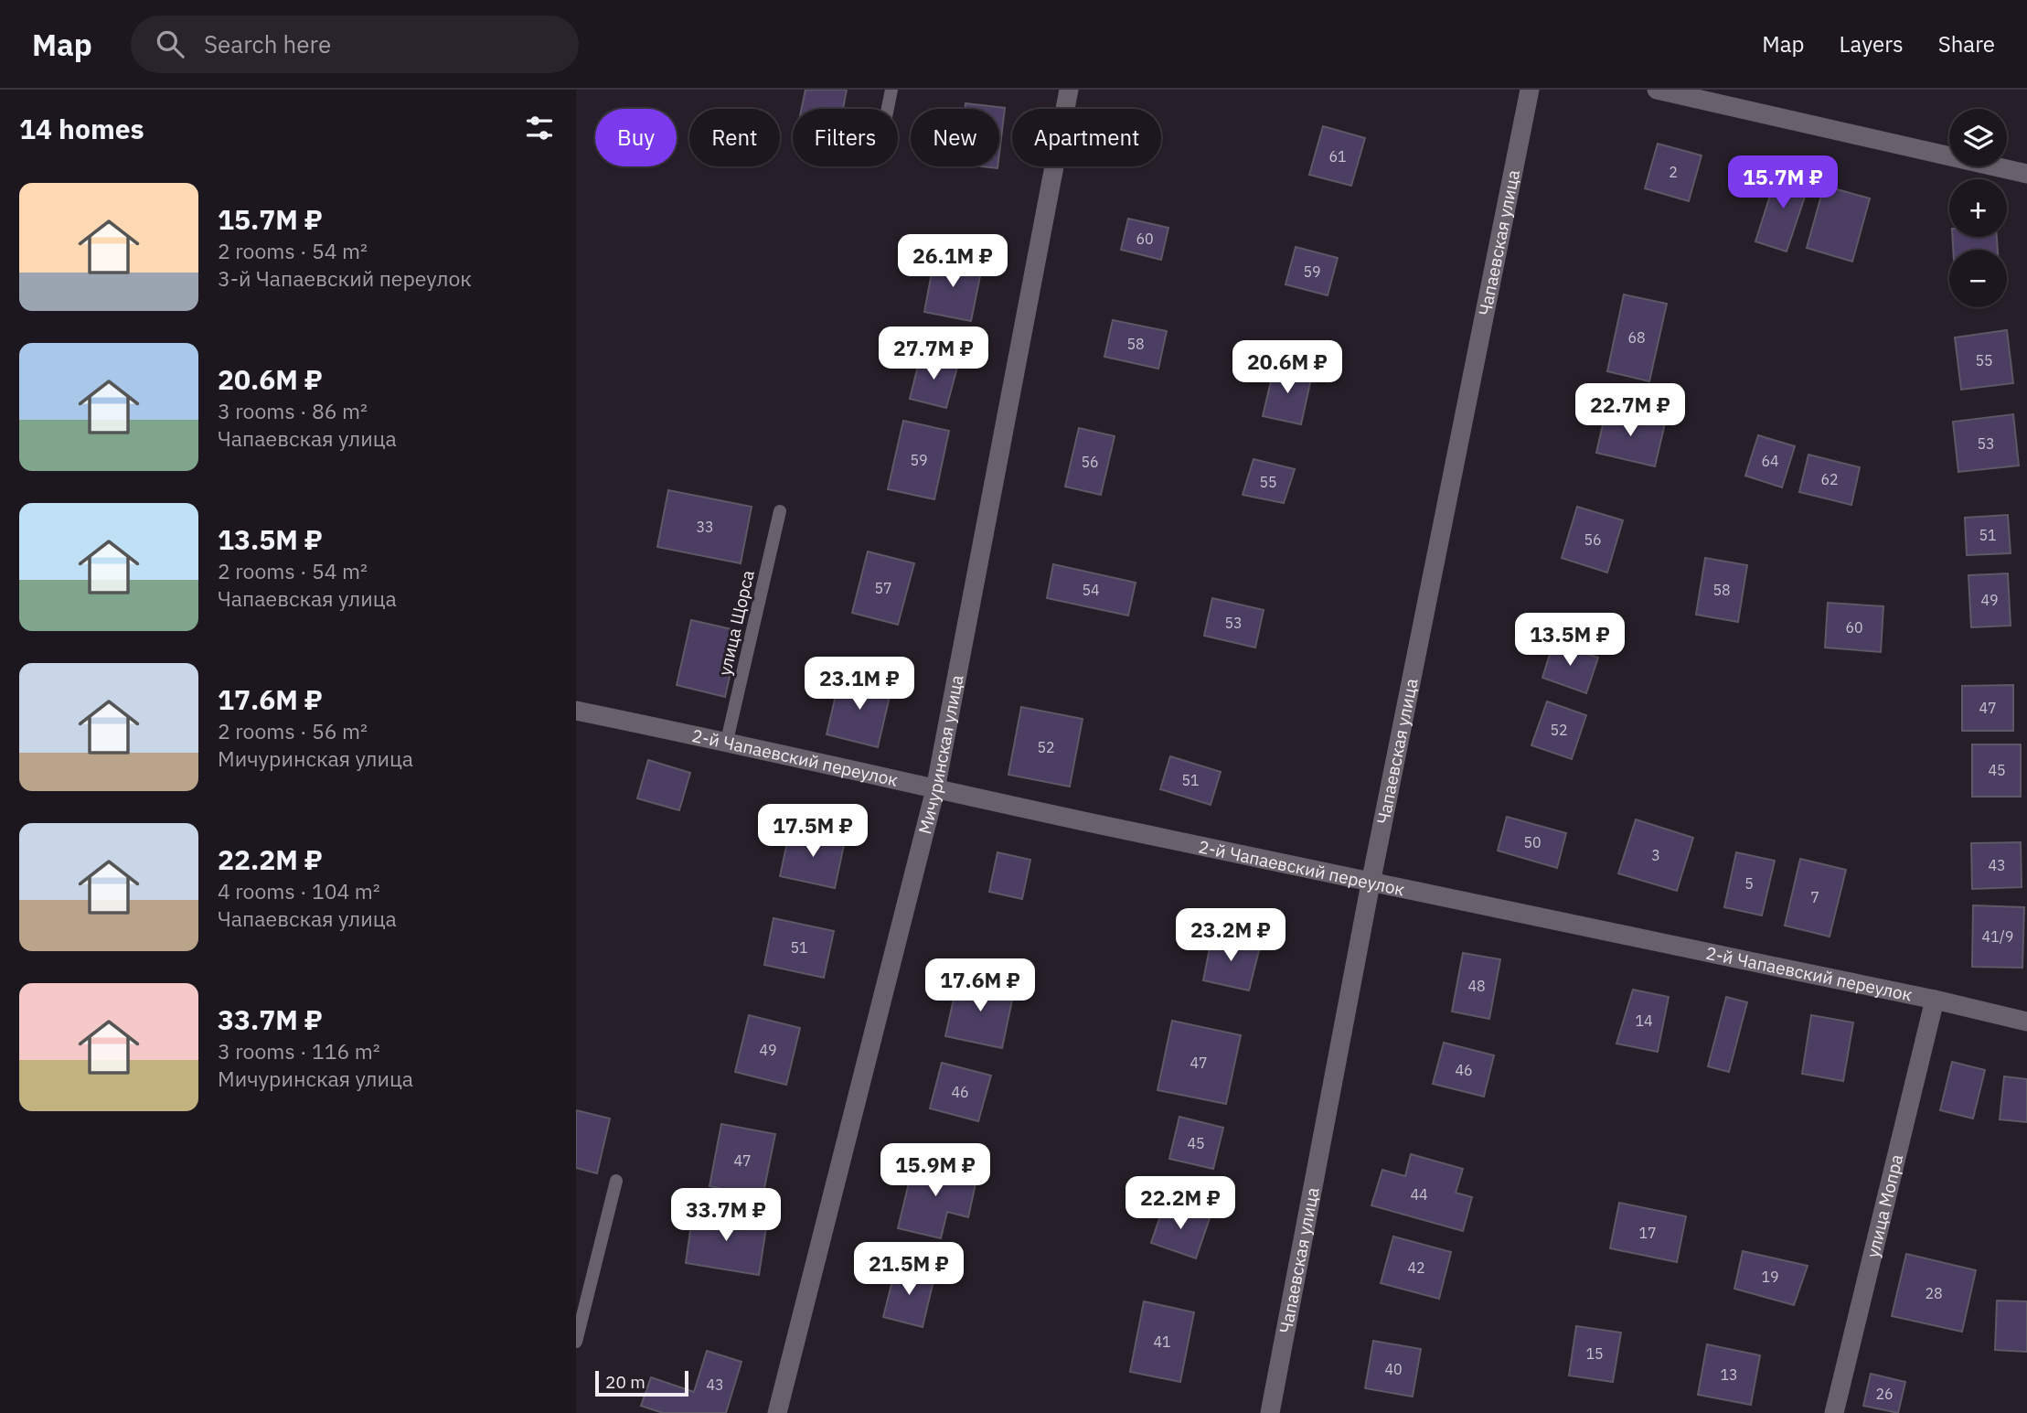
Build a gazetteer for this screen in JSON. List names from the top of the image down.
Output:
{
  "streets": {
    "street": [
      "Чапаевская улица",
      "Мичуринская улица",
      "2-й Чапаевский переулок",
      "улица Мопра"
    ],
    "lane": ["улица Щорса"]
  },
  "crossings": [
    ["Чапаевская улица", "2-й Чапаевский переулок"],
    ["улица Щорса", "2-й Чапаевский переулок"],
    ["Мичуринская улица", "2-й Чапаевский переулок"],
    ["2-й Чапаевский переулок", "улица Мопра"]
  ],
  "house_numbers": [
    "61",
    "2",
    "60",
    "59",
    "68",
    "58",
    "55",
    "53",
    "59",
    "64",
    "56",
    "62",
    "55",
    "33",
    "51",
    "56",
    "57",
    "54",
    "58",
    "49",
    "53",
    "60",
    "47",
    "52",
    "52",
    "45",
    "51",
    "50",
    "3",
    "43",
    "5",
    "7",
    "41/9",
    "51",
    "48",
    "14",
    "49",
    "47",
    "46",
    "46",
    "45",
    "47",
    "44",
    "17",
    "42",
    "19",
    "28",
    "41",
    "15",
    "40",
    "13",
    "43",
    "26"
  ],
  "scale_bar": "20 m",
  "page": {
    "header": "Map",
    "search": "Search here",
    "nav": ["Map", "Layers", "Share"],
    "heading": "14 homes",
    "map_buttons": ["+", "−"],
    "chip": [
      "Buy",
      "Rent",
      "Filters",
      "New",
      "Apartment"
    ],
    "price": [
      "15.7M ₽",
      "26.1M ₽",
      "27.7M ₽",
      "20.6M ₽",
      "22.7M ₽",
      "13.5M ₽",
      "23.1M ₽",
      "17.5M ₽",
      "23.2M ₽",
      "17.6M ₽",
      "15.9M ₽",
      "22.2M ₽",
      "33.7M ₽",
      "21.5M ₽"
    ],
    "list": [
      {
        "name": "15.7M ₽",
        "note": "2 rooms · 54 m² · 3-й Чапаевский переулок"
      },
      {
        "name": "20.6M ₽",
        "note": "3 rooms · 86 m² · Чапаевская улица"
      },
      {
        "name": "13.5M ₽",
        "note": "2 rooms · 54 m² · Чапаевская улица"
      },
      {
        "name": "17.6M ₽",
        "note": "2 rooms · 56 m² · Мичуринская улица"
      },
      {
        "name": "22.2M ₽",
        "note": "4 rooms · 104 m² · Чапаевская улица"
      },
      {
        "name": "33.7M ₽",
        "note": "3 rooms · 116 m² · Мичуринская улица"
      }
    ],
    "scale": "20 m"
  }
}
